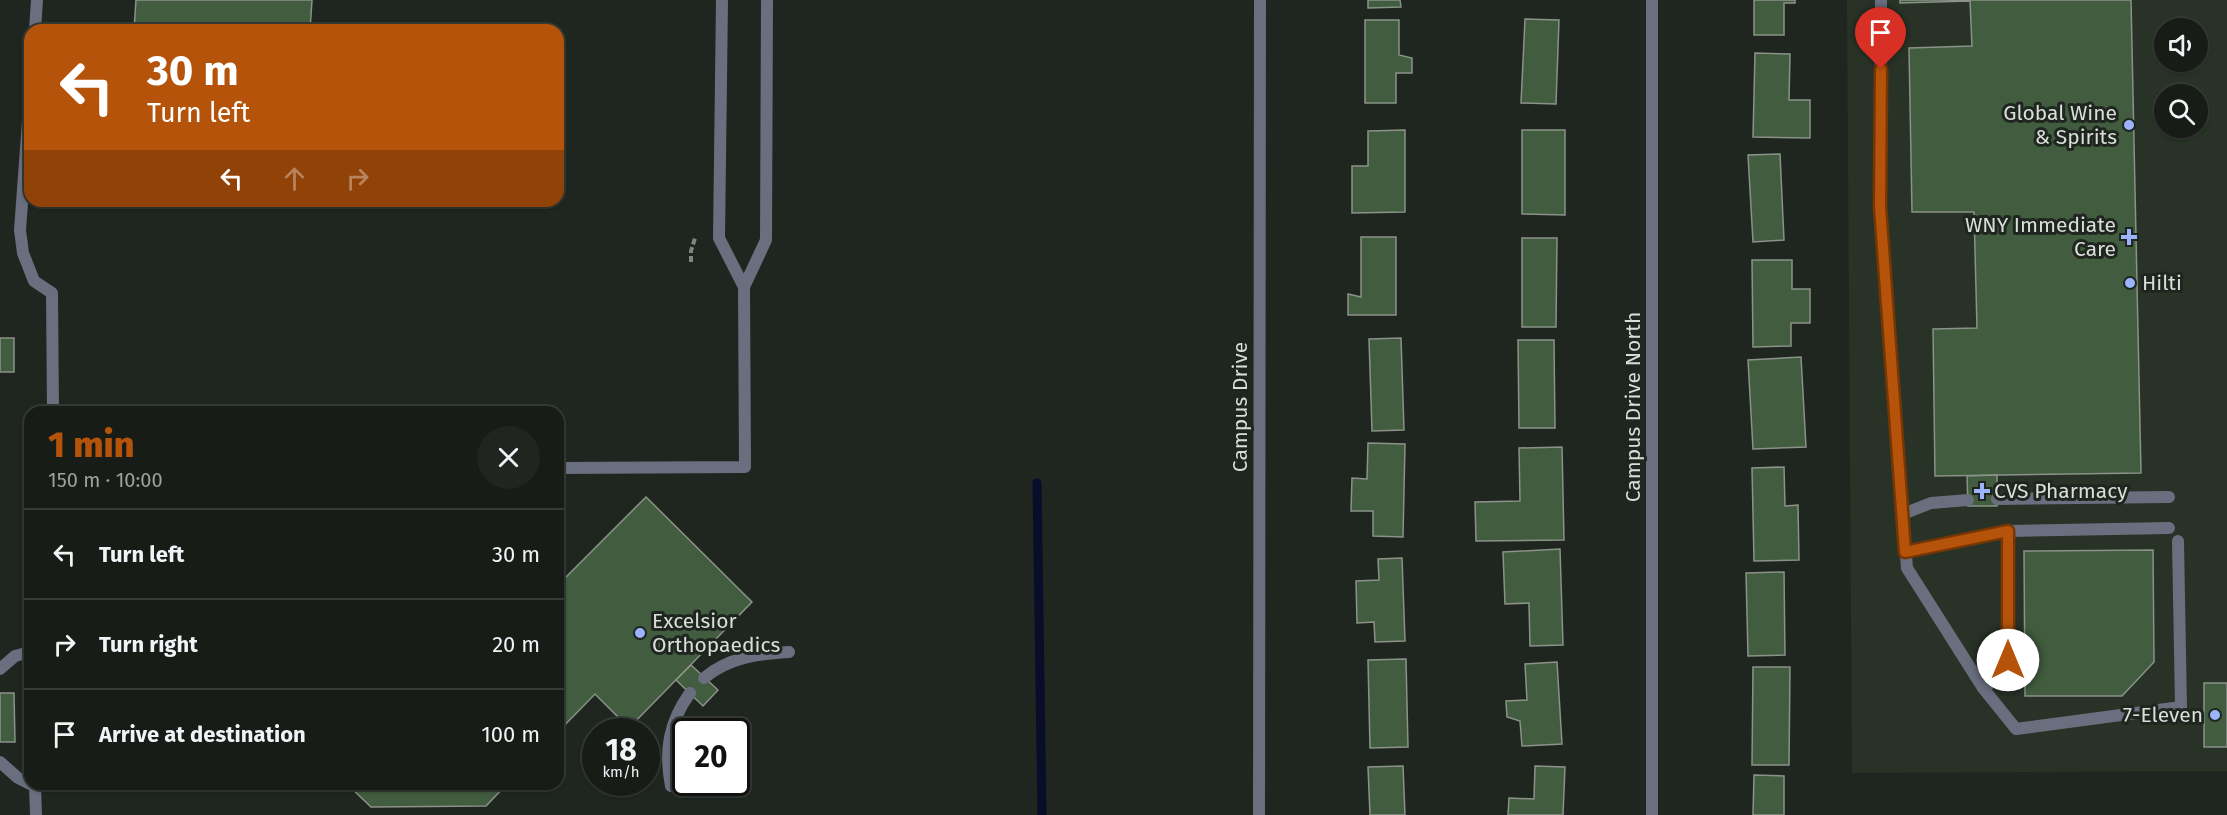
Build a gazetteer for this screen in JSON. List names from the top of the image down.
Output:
{
  "streets": {
    "street": ["Campus Drive", "Campus Drive North"]
  },
  "places": {
    "other": [
      "Global Wine & Spirits",
      "Hilti",
      "Excelsior Orthopaedics",
      "7-Eleven"
    ],
    "health": ["WNY Immediate Care", "CVS Pharmacy"]
  },
  "page": {
    "turn": ["30 m", "Turn left"],
    "heading": ["1 min", "150 m · 10:00"],
    "list": [
      {
        "name": "Turn left",
        "value": "30 m"
      },
      {
        "name": "Turn right",
        "value": "20 m"
      },
      {
        "name": "Arrive at destination",
        "value": "100 m"
      }
    ],
    "speed": "18 km/h",
    "limit": "20"
  }
}
